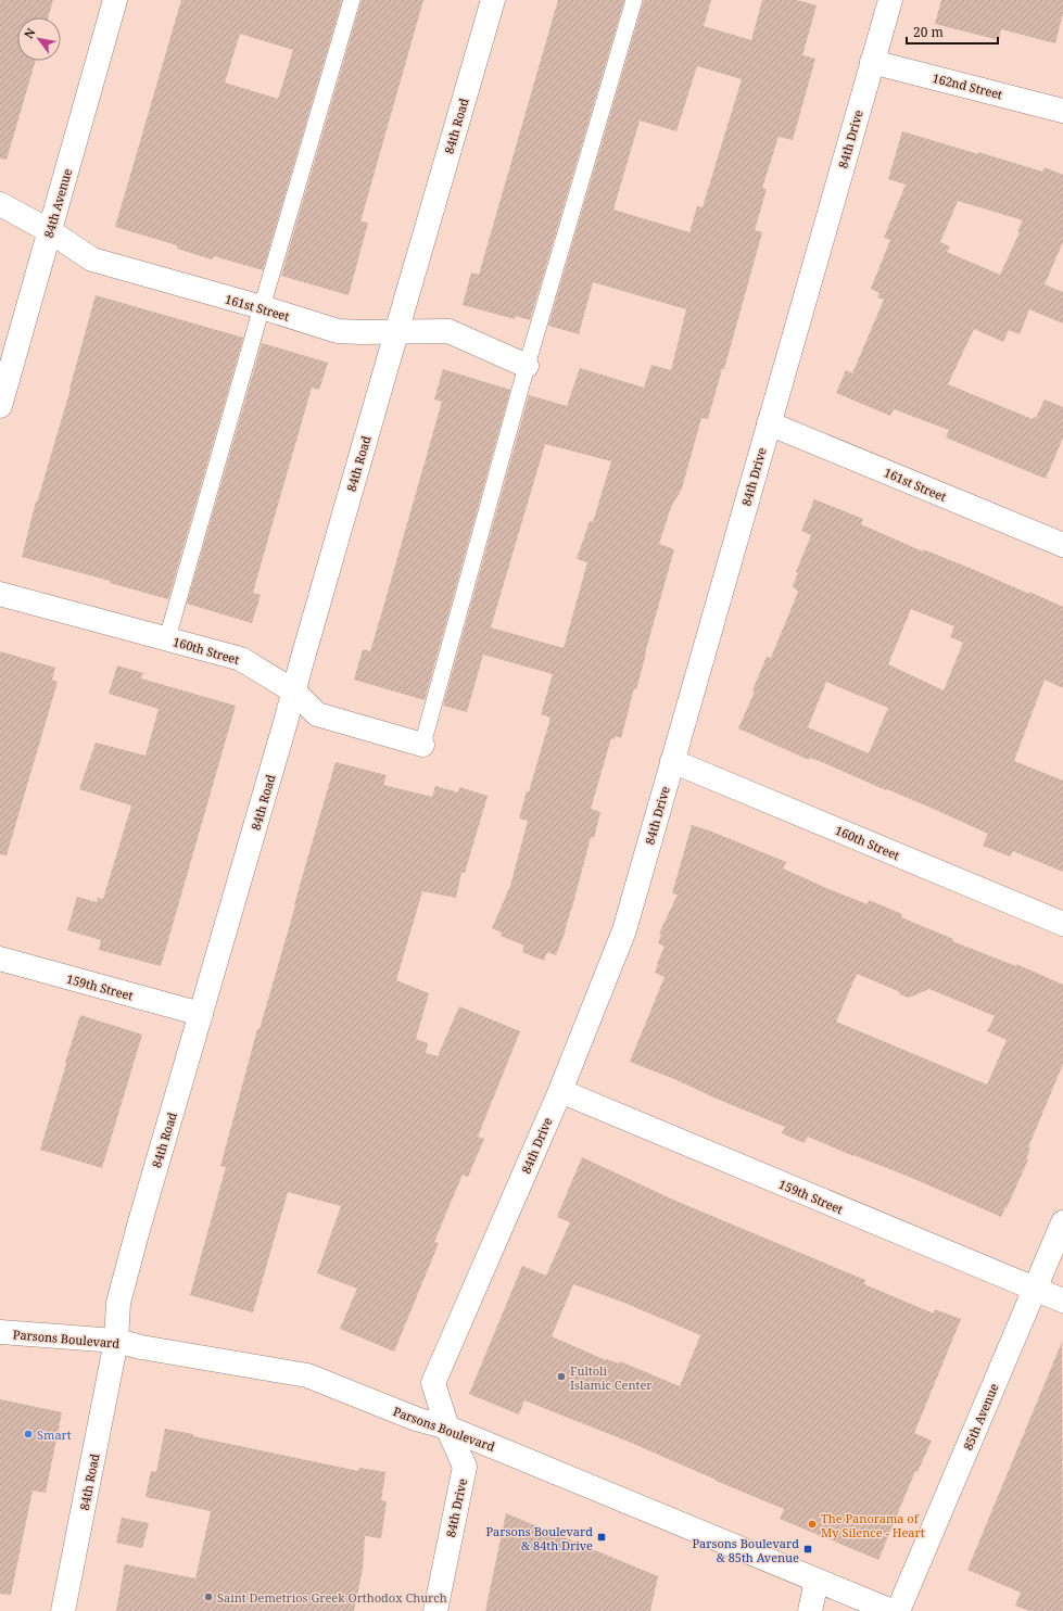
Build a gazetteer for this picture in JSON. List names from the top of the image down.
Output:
{
  "streets": {
    "street": [
      "162nd Street",
      "84th Road",
      "84th Drive",
      "84th Avenue",
      "161st Street",
      "160th Street",
      "159th Street",
      "Parsons Boulevard",
      "85th Avenue"
    ]
  },
  "crossings": [
    ["162nd Street", "84th Drive"],
    ["84th Road", "161st Street"],
    ["84th Road", "160th Street"],
    ["84th Road", "159th Street"],
    ["84th Road", "Parsons Boulevard"],
    ["84th Drive", "161st Street"],
    ["84th Drive", "160th Street"],
    ["84th Drive", "159th Street"],
    ["84th Drive", "Parsons Boulevard"],
    ["84th Avenue", "161st Street"],
    ["159th Street", "85th Avenue"]
  ],
  "places": {
    "other": [
      "Fultoli Islamic Center",
      "Smart",
      "The Panorama of My Silence - Heart",
      "Saint Demetrios Greek Orthodox Church"
    ],
    "transit": ["Parsons Boulevard & 84th Drive", "Parsons Boulevard & 85th Avenue"]
  },
  "scale_bar": "20 m",
  "north": "top left"
}
